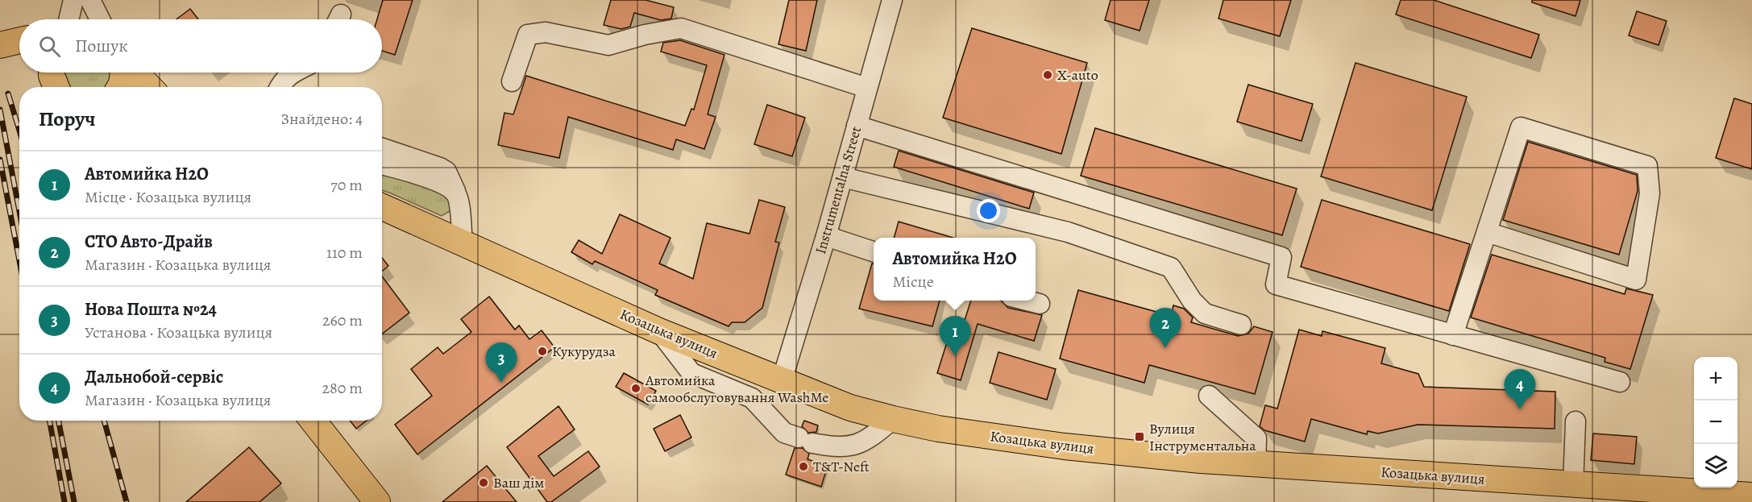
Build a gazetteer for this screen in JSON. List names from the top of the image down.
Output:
{
  "streets": {
    "main road": ["Козацька вулиця"],
    "street": ["Instrumentalna Street"]
  },
  "crossings": [
    ["Instrumentalna Street", "Козацька вулиця"]
  ],
  "places": {
    "other": [
      "X-auto",
      "Кукурудза",
      "Автомийка самообслуговування WashMe",
      "T&T-Neft",
      "Ваш дім"
    ],
    "transit": ["Вулиця Інструментальна"]
  },
  "page": {
    "search": "Пошук",
    "heading": ["Поруч", "Знайдено: 4"],
    "list": [
      {
        "mark": "1",
        "name": "Автомийка H2O",
        "note": "Місце · Козацька вулиця",
        "value": "70 m"
      },
      {
        "mark": "2",
        "name": "СТО Авто-Драйв",
        "note": "Магазин · Козацька вулиця",
        "value": "110 m"
      },
      {
        "mark": "3",
        "name": "Нова Пошта №24",
        "note": "Установа · Козацька вулиця",
        "value": "260 m"
      },
      {
        "mark": "4",
        "name": "Дальнобой-сервіс",
        "note": "Магазин · Козацька вулиця",
        "value": "280 m"
      }
    ],
    "popup": ["Автомийка H2O", "Місце"],
    "pins": [
      "2",
      "1",
      "3",
      "4"
    ],
    "map_buttons": ["+", "−"]
  }
}
